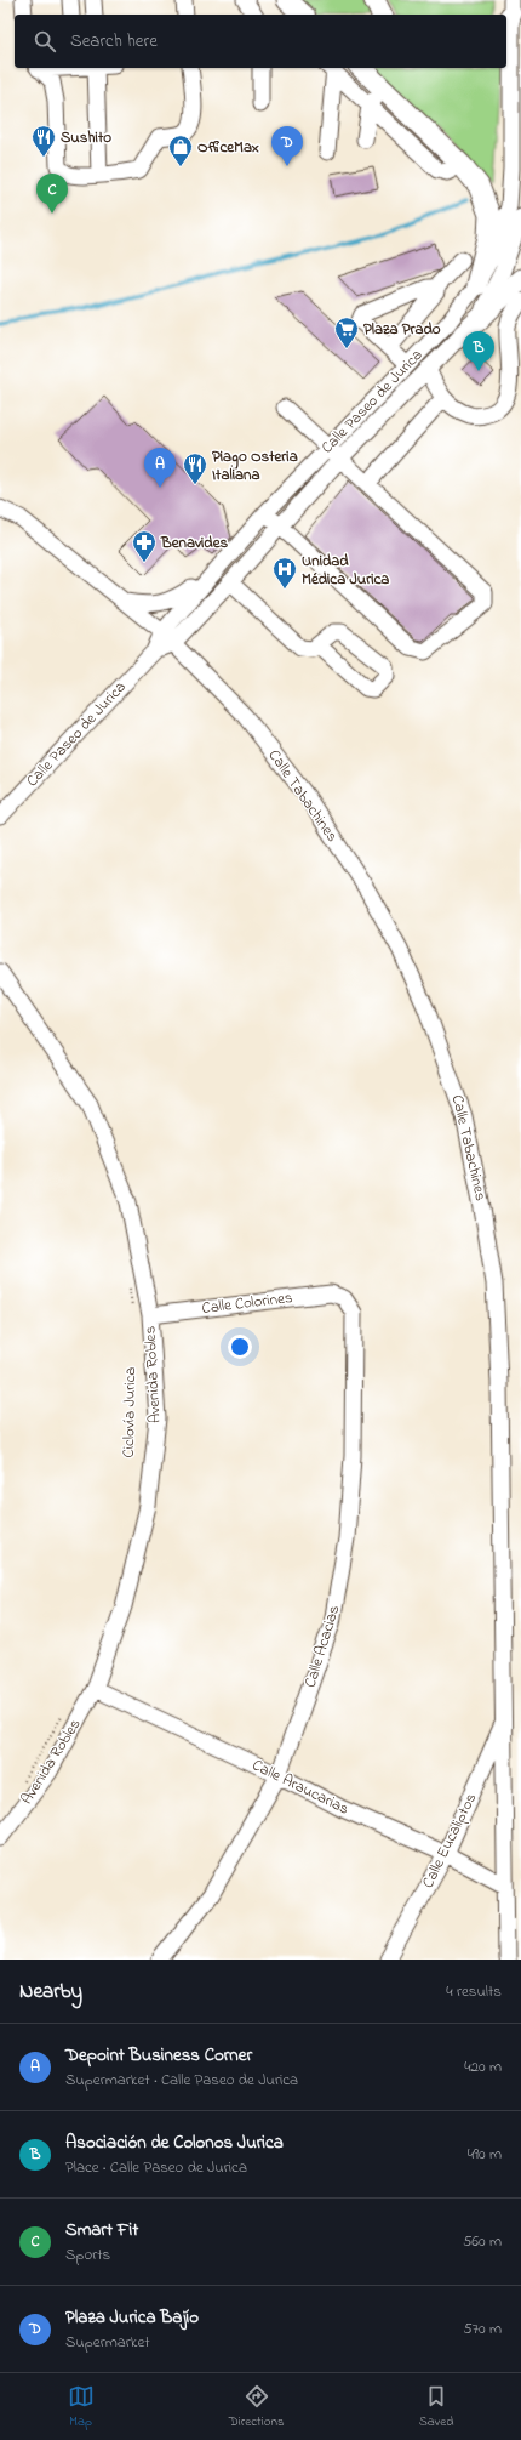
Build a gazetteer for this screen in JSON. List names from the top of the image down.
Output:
{
  "streets": {
    "street": [
      "Calle Paseo de Jurica",
      "Calle Tabachines",
      "Calle Colorines",
      "Avenida Robles",
      "Calle Acacias",
      "Calle Araucarias",
      "Calle Eucaliptos"
    ]
  },
  "crossings": [
    ["Calle Paseo de Jurica", "Calle Tabachines"],
    ["Calle Tabachines", "Calle Araucarias"],
    ["Calle Tabachines", "Calle Eucaliptos"],
    ["Calle Colorines", "Avenida Robles"],
    ["Calle Colorines", "Calle Acacias"],
    ["Avenida Robles", "Calle Araucarias"],
    ["Calle Acacias", "Calle Araucarias"],
    ["Calle Araucarias", "Calle Eucaliptos"]
  ],
  "places": {
    "restaurant": ["Sushito", "Piago Osteria Italiana"],
    "shop": ["OfficeMax"],
    "supermarket": ["Plaza Prado"],
    "pharmacy": ["Benavides"],
    "hospital": ["Unidad Médica Jurica"]
  },
  "page": {
    "search": "Search here",
    "pins": [
      "D",
      "C",
      "B",
      "A"
    ],
    "heading": ["Nearby", "4 results"],
    "list": [
      {
        "mark": "A",
        "name": "Depoint Business Corner",
        "note": "Supermarket · Calle Paseo de Jurica",
        "value": "420 m"
      },
      {
        "mark": "B",
        "name": "Asociación de Colonos Jurica",
        "note": "Place · Calle Paseo de Jurica",
        "value": "490 m"
      },
      {
        "mark": "C",
        "name": "Smart Fit",
        "note": "Sports",
        "value": "560 m"
      },
      {
        "mark": "D",
        "name": "Plaza Jurica Bajío",
        "note": "Supermarket",
        "value": "570 m"
      }
    ],
    "nav": ["Map", "Directions", "Saved"]
  }
}
